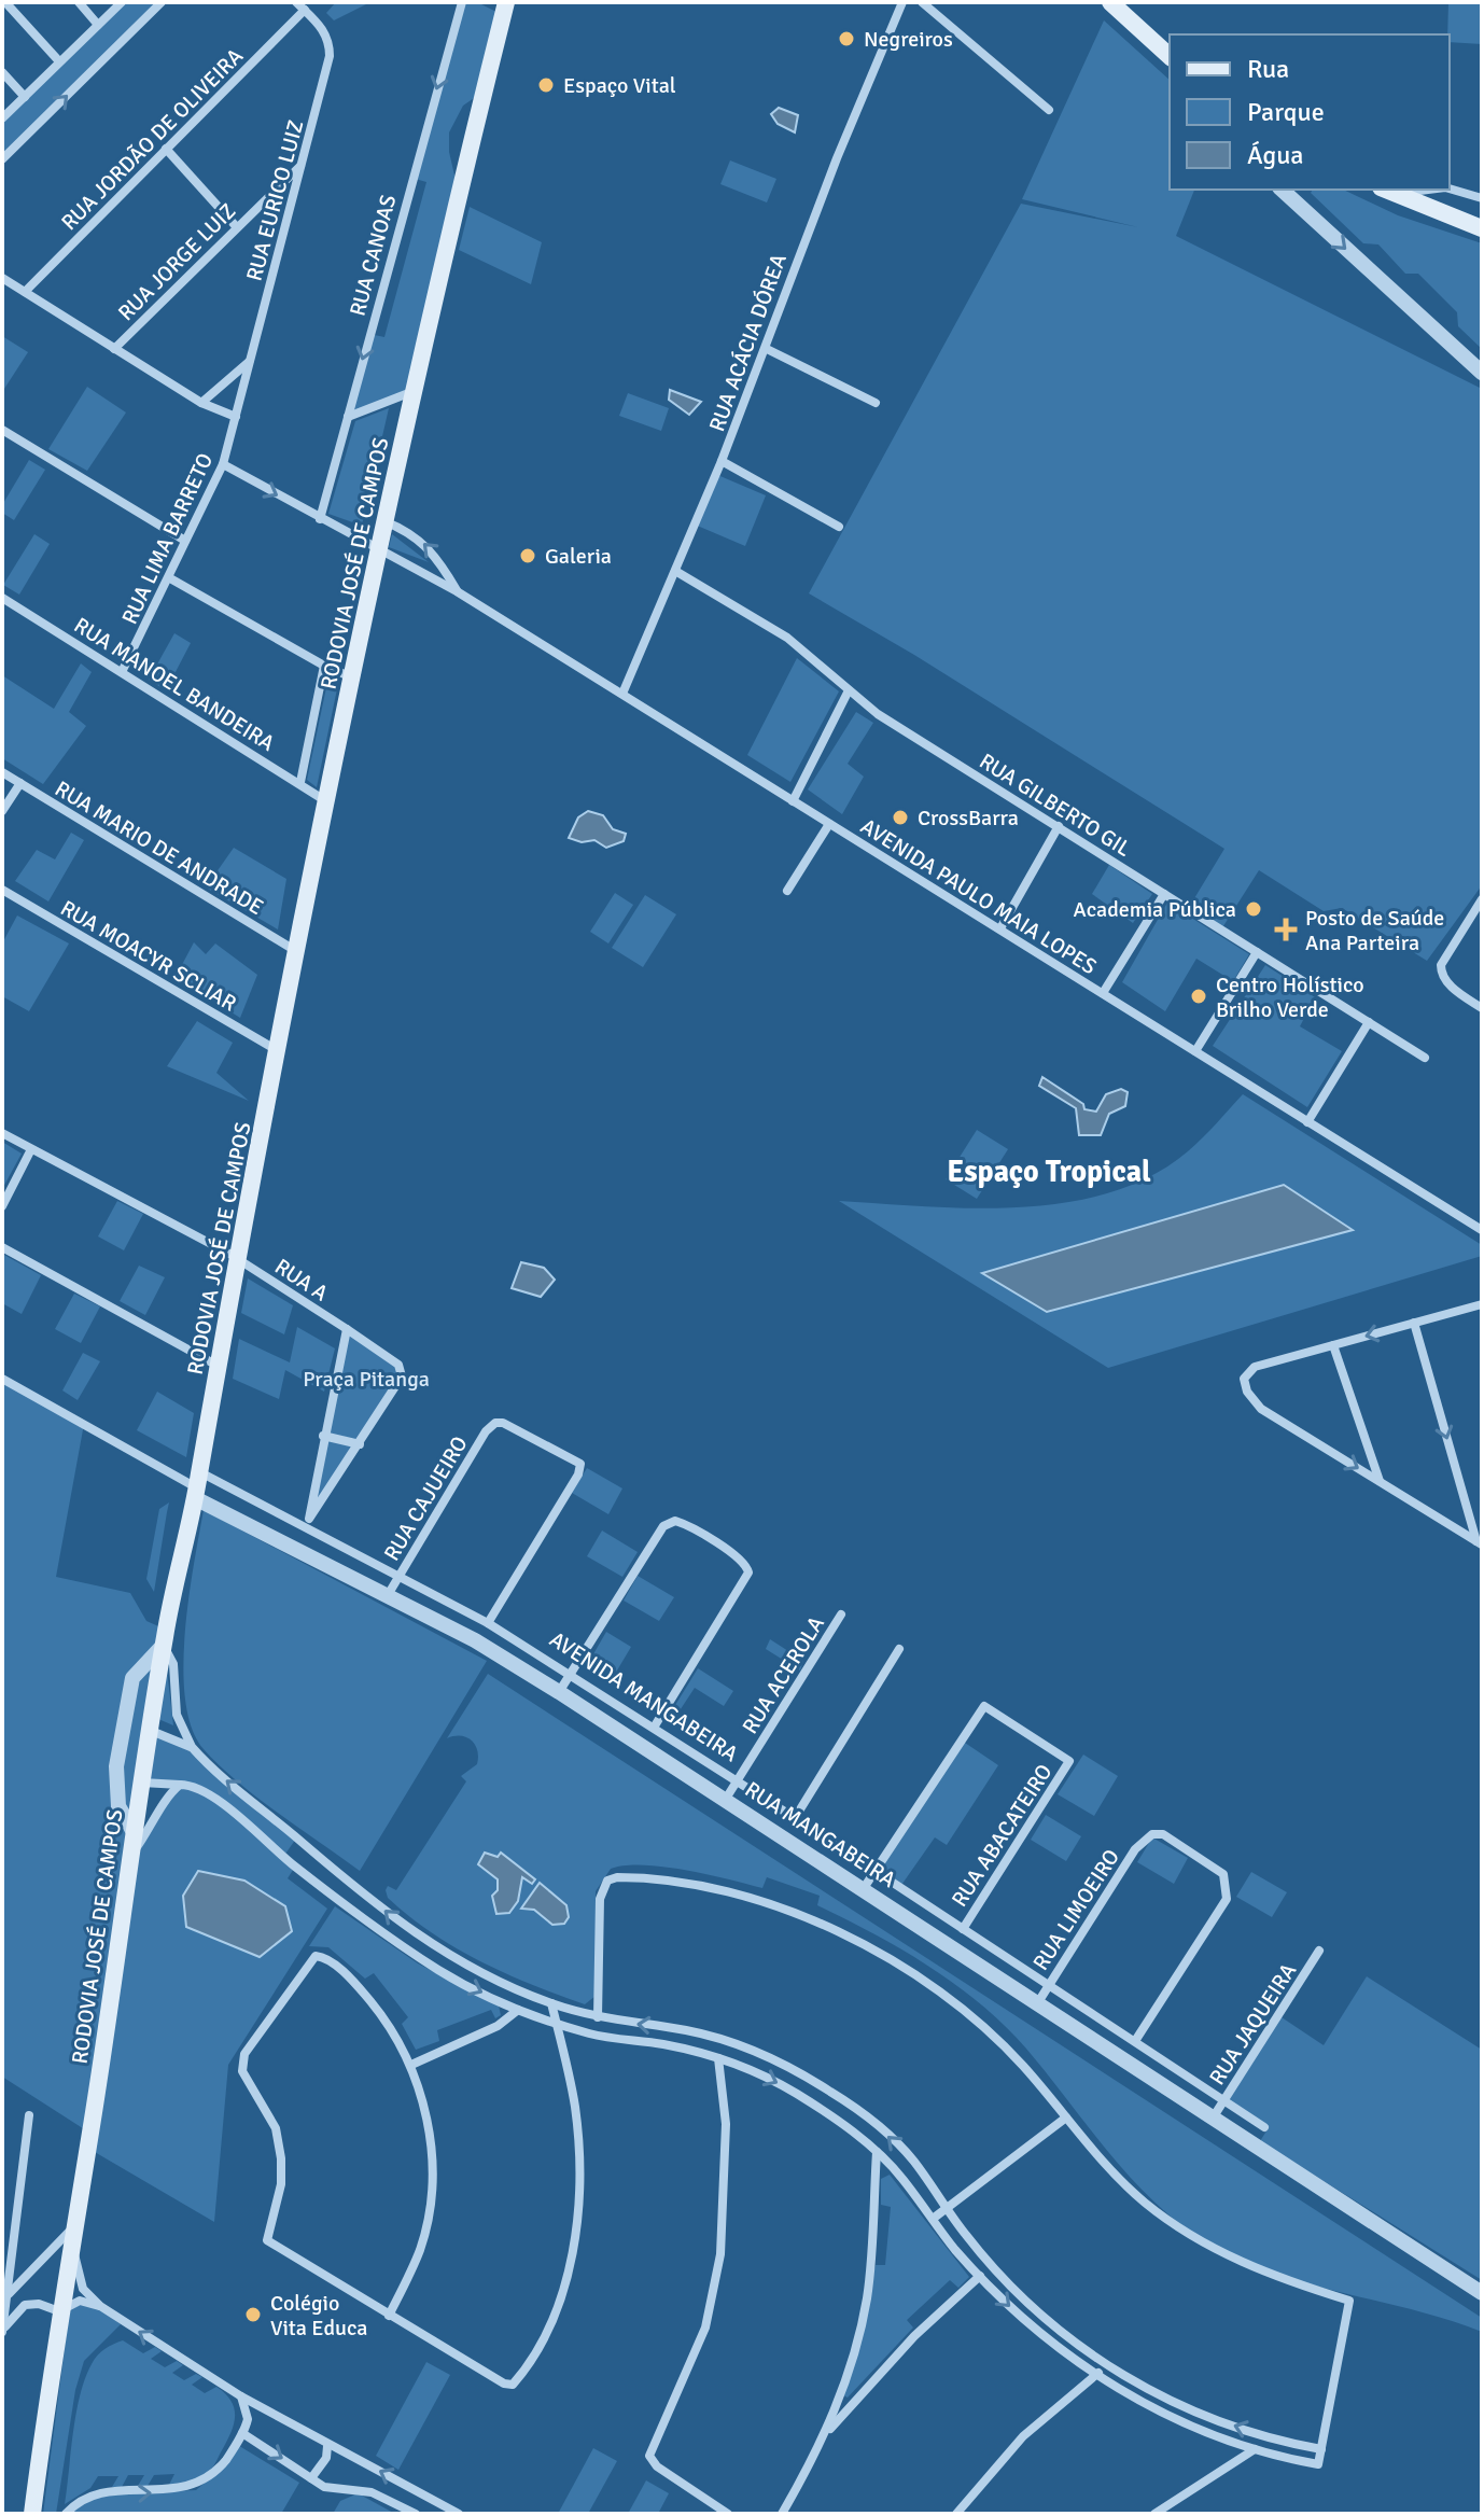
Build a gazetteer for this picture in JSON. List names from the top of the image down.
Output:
{
  "streets": {
    "main road": ["RODOVIA JOSÉ DE CAMPOS"],
    "street": [
      "RUA JORDÃO DE OLIVEIRA",
      "RUA EURICO LUIZ",
      "RUA CANOAS",
      "RUA JORGE LUIZ",
      "RUA ACÁCIA DÓREA",
      "RUA LIMA BARRETO",
      "RUA MANOEL BANDEIRA",
      "RUA GILBERTO GIL",
      "RUA MARIO DE ANDRADE",
      "AVENIDA PAULO MAIA LOPES",
      "RUA MOACYR SCLIAR",
      "RUA A",
      "RUA CAJUEIRO",
      "RUA ACEROLA",
      "AVENIDA MANGABEIRA",
      "RUA MANGABEIRA",
      "RUA ABACATEIRO",
      "RUA LIMOEIRO",
      "RUA JAQUEIRA"
    ]
  },
  "crossings": [
    ["RUA JORDÃO DE OLIVEIRA", "RUA EURICO LUIZ"],
    ["RUA EURICO LUIZ", "RUA JORGE LUIZ"],
    ["RUA EURICO LUIZ", "RUA LIMA BARRETO"],
    ["RUA CANOAS", "AVENIDA PAULO MAIA LOPES"],
    ["RUA ACÁCIA DÓREA", "RUA GILBERTO GIL"],
    ["RUA ACÁCIA DÓREA", "AVENIDA PAULO MAIA LOPES"],
    ["RUA LIMA BARRETO", "RUA MANOEL BANDEIRA"],
    ["RUA LIMA BARRETO", "AVENIDA PAULO MAIA LOPES"],
    ["RODOVIA JOSÉ DE CAMPOS", "RUA MANOEL BANDEIRA"],
    ["RODOVIA JOSÉ DE CAMPOS", "RUA MARIO DE ANDRADE"],
    ["RODOVIA JOSÉ DE CAMPOS", "AVENIDA PAULO MAIA LOPES"],
    ["RODOVIA JOSÉ DE CAMPOS", "RUA MOACYR SCLIAR"],
    ["RODOVIA JOSÉ DE CAMPOS", "RUA A"],
    ["RODOVIA JOSÉ DE CAMPOS", "AVENIDA MANGABEIRA"],
    ["RODOVIA JOSÉ DE CAMPOS", "RUA MANGABEIRA"],
    ["RUA CAJUEIRO", "AVENIDA MANGABEIRA"],
    ["RUA CAJUEIRO", "RUA MANGABEIRA"],
    ["RUA ACEROLA", "AVENIDA MANGABEIRA"],
    ["RUA ACEROLA", "RUA MANGABEIRA"],
    ["AVENIDA MANGABEIRA", "RUA MANGABEIRA"],
    ["AVENIDA MANGABEIRA", "RUA ABACATEIRO"],
    ["AVENIDA MANGABEIRA", "RUA LIMOEIRO"],
    ["AVENIDA MANGABEIRA", "RUA JAQUEIRA"],
    ["RUA MANGABEIRA", "RUA LIMOEIRO"],
    ["RUA MANGABEIRA", "RUA JAQUEIRA"]
  ],
  "one_way": ["RUA CANOAS"],
  "districts": ["Espaço Tropical"],
  "parks": ["Praça Pitanga"],
  "places": {
    "other": [
      "Negreiros",
      "Espaço Vital",
      "Galeria",
      "CrossBarra",
      "Academia Pública",
      "Centro Holístico Brilho Verde",
      "Colégio Vita Educa"
    ],
    "health": ["Posto de Saúde Ana Parteira"]
  },
  "legend": ["Rua", "Parque", "Água"]
}
